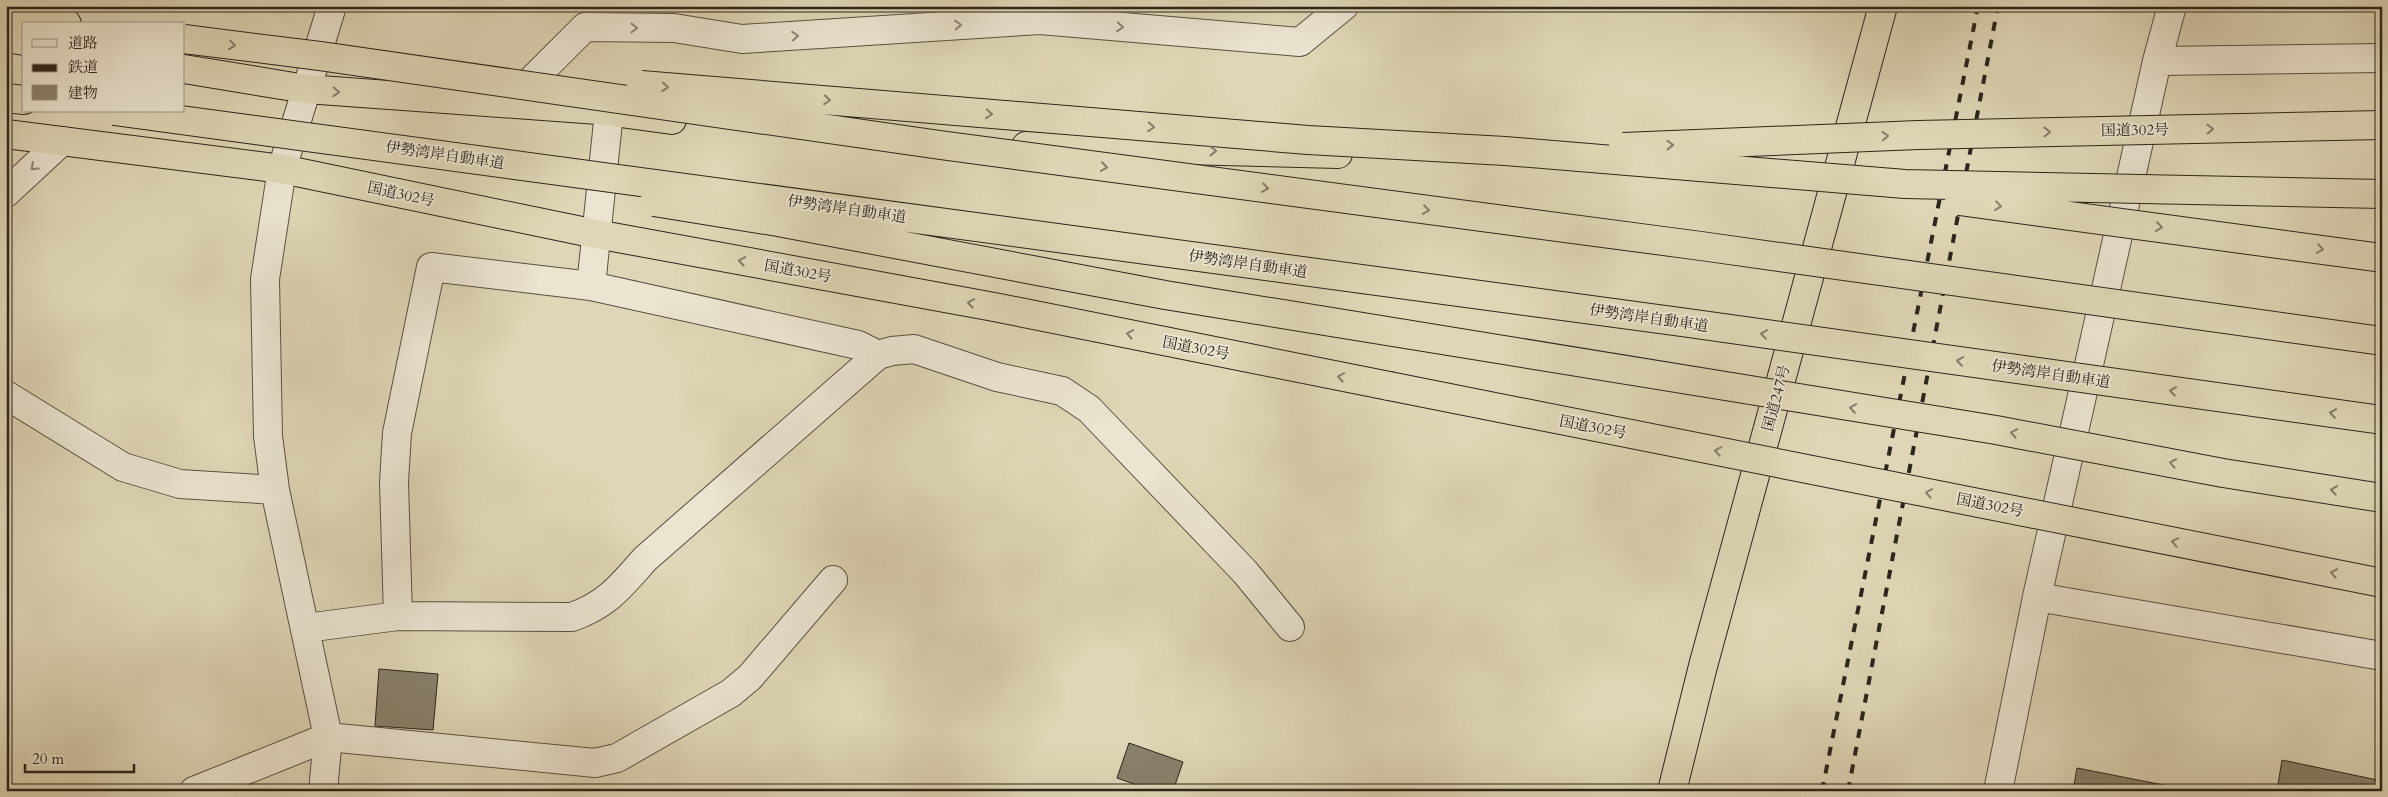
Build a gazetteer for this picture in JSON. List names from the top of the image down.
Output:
{
  "streets": {
    "highway": ["国道302号", "伊勢湾岸自動車道", "国道247号"]
  },
  "legend": ["道路", "鉄道", "建物"],
  "scale_bar": "20 m"
}
